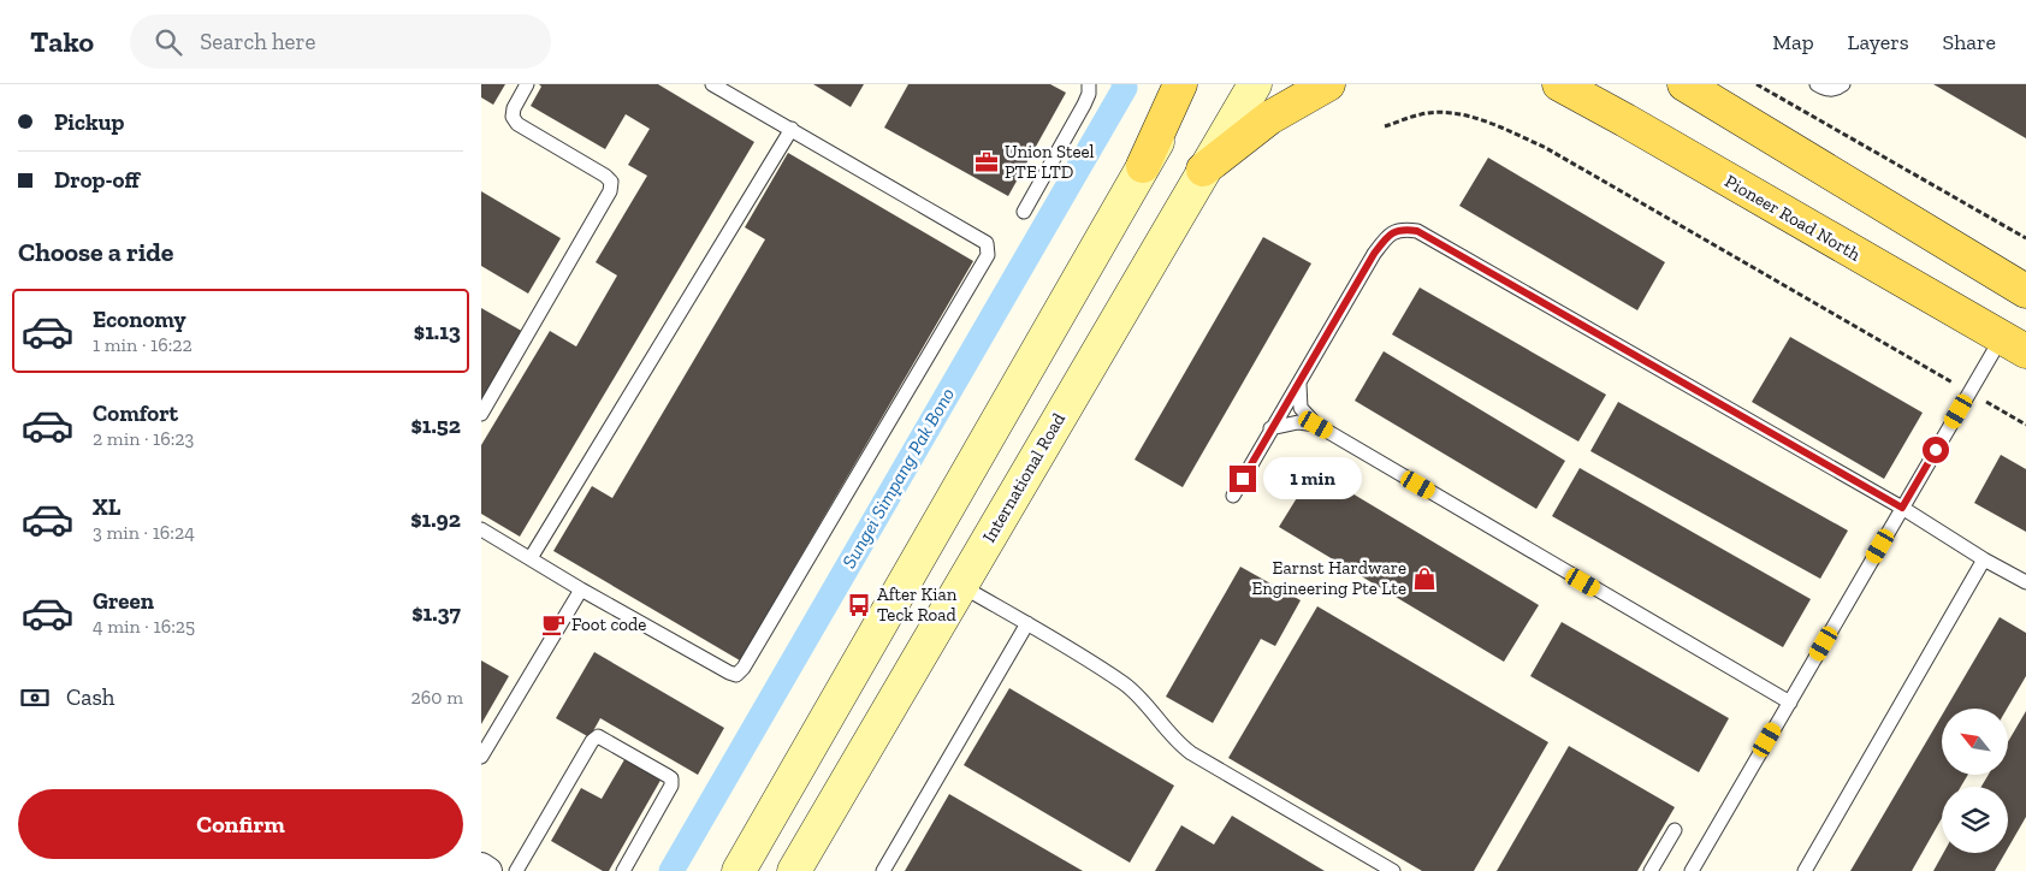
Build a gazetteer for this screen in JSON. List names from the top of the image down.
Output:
{
  "streets": {
    "main road": ["Pioneer Road North", "International Road"]
  },
  "water": ["Sungei Simpang Pak Bono"],
  "places": {
    "office": ["Union Steel PTE LTD"],
    "shop": ["Earnst Hardware Engineering Pte Lte"],
    "bus stop": ["After Kian Teck Road"],
    "cafe": ["Foot code"]
  },
  "north": "top left",
  "page": {
    "header": "Tako",
    "search": "Search here",
    "nav": ["Map", "Layers", "Share"],
    "banner": ["Pickup", "Drop-off"],
    "heading": "Choose a ride",
    "list": [
      {
        "name": "Economy",
        "note": "1 min · 16:22",
        "value": "$1.13"
      },
      {
        "name": "Comfort",
        "note": "2 min · 16:23",
        "value": "$1.52"
      },
      {
        "name": "XL",
        "note": "3 min · 16:24",
        "value": "$1.92"
      },
      {
        "name": "Green",
        "note": "4 min · 16:25",
        "value": "$1.37"
      }
    ],
    "bubble": "1 min",
    "pay": ["Cash", "260 m"],
    "buttons": "Confirm"
  }
}
